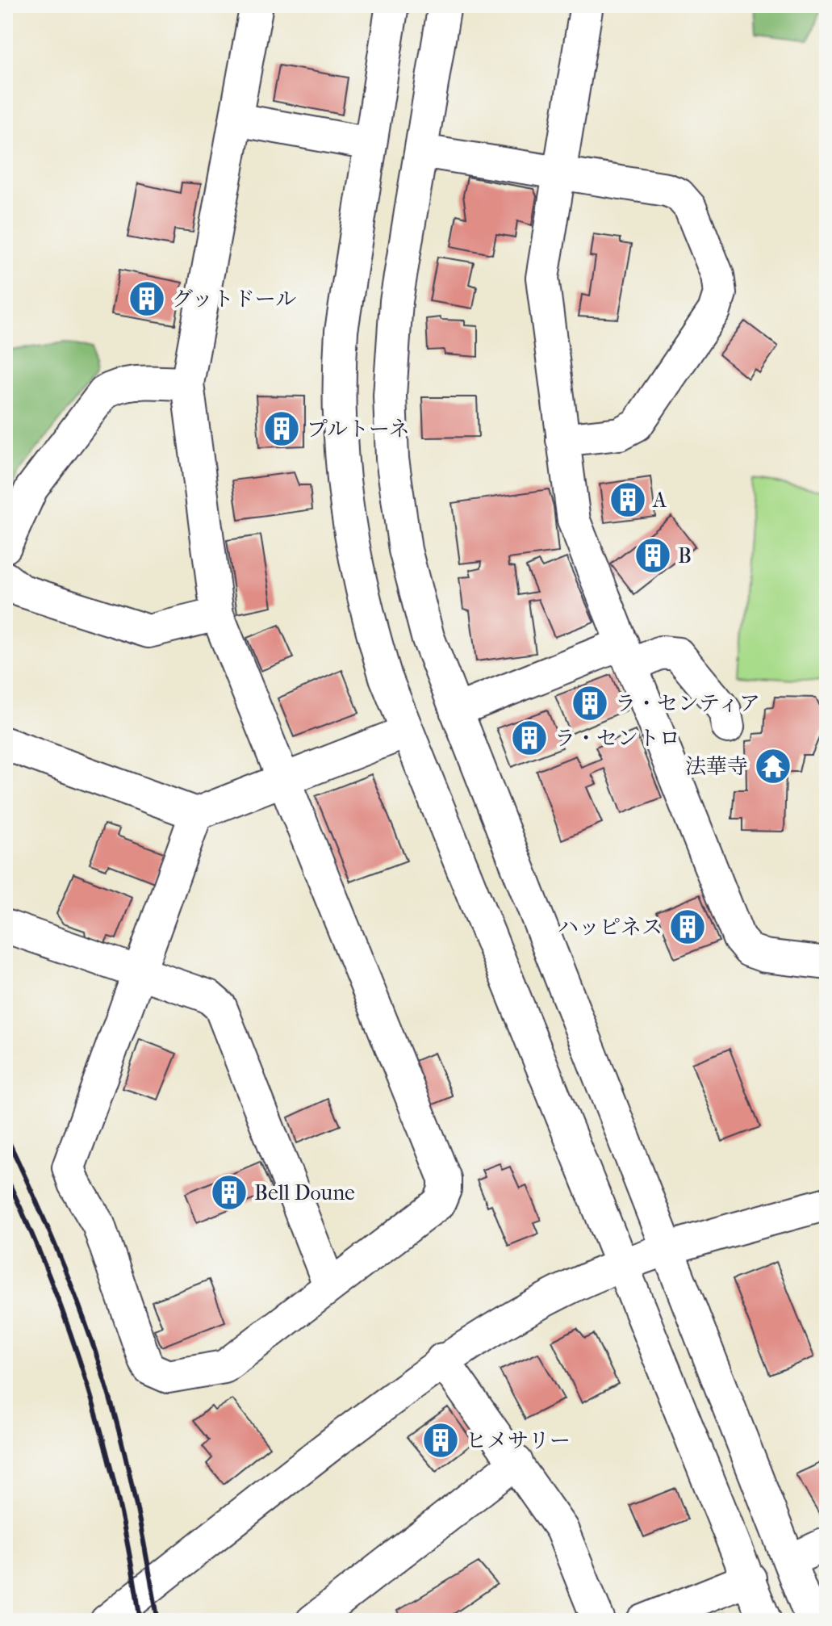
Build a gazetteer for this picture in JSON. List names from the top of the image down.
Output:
{
  "places": {
    "building": [
      "グットドール",
      "プルトーネ",
      "A",
      "B",
      "ラ・センティア",
      "ラ・セントロ",
      "ハッピネス",
      "Bell Doune",
      "ヒメサリー"
    ],
    "temple": ["法華寺"]
  }
}
